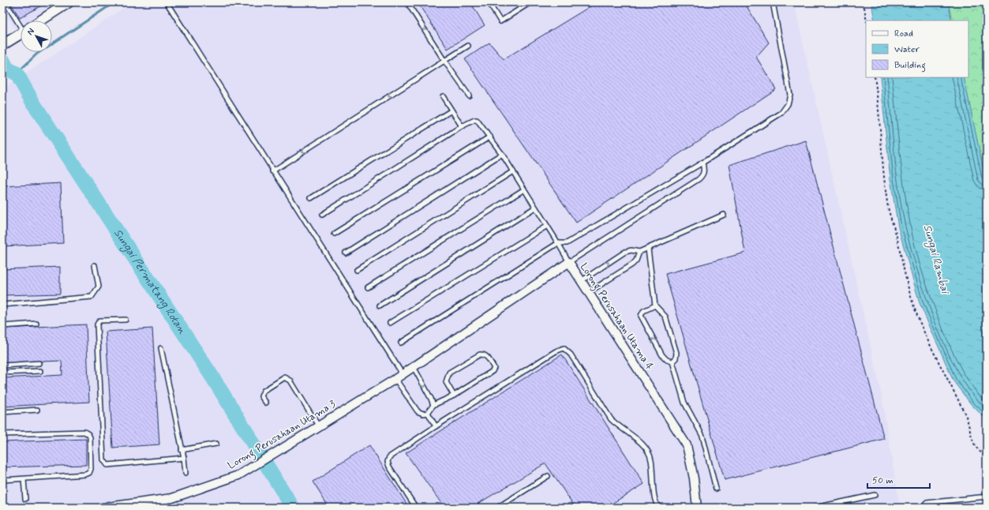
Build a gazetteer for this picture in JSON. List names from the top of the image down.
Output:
{
  "streets": {
    "street": ["Lorong Perusahaan Utama 4", "Lorong Perusahaan Utama 3"]
  },
  "crossings": [
    ["Lorong Perusahaan Utama 4", "Lorong Perusahaan Utama 3"]
  ],
  "water": ["Sungai Rambai", "Sungai Permatang Rotan"],
  "legend": ["Road", "Water", "Building"],
  "scale_bar": "50 m",
  "north": "top left"
}
